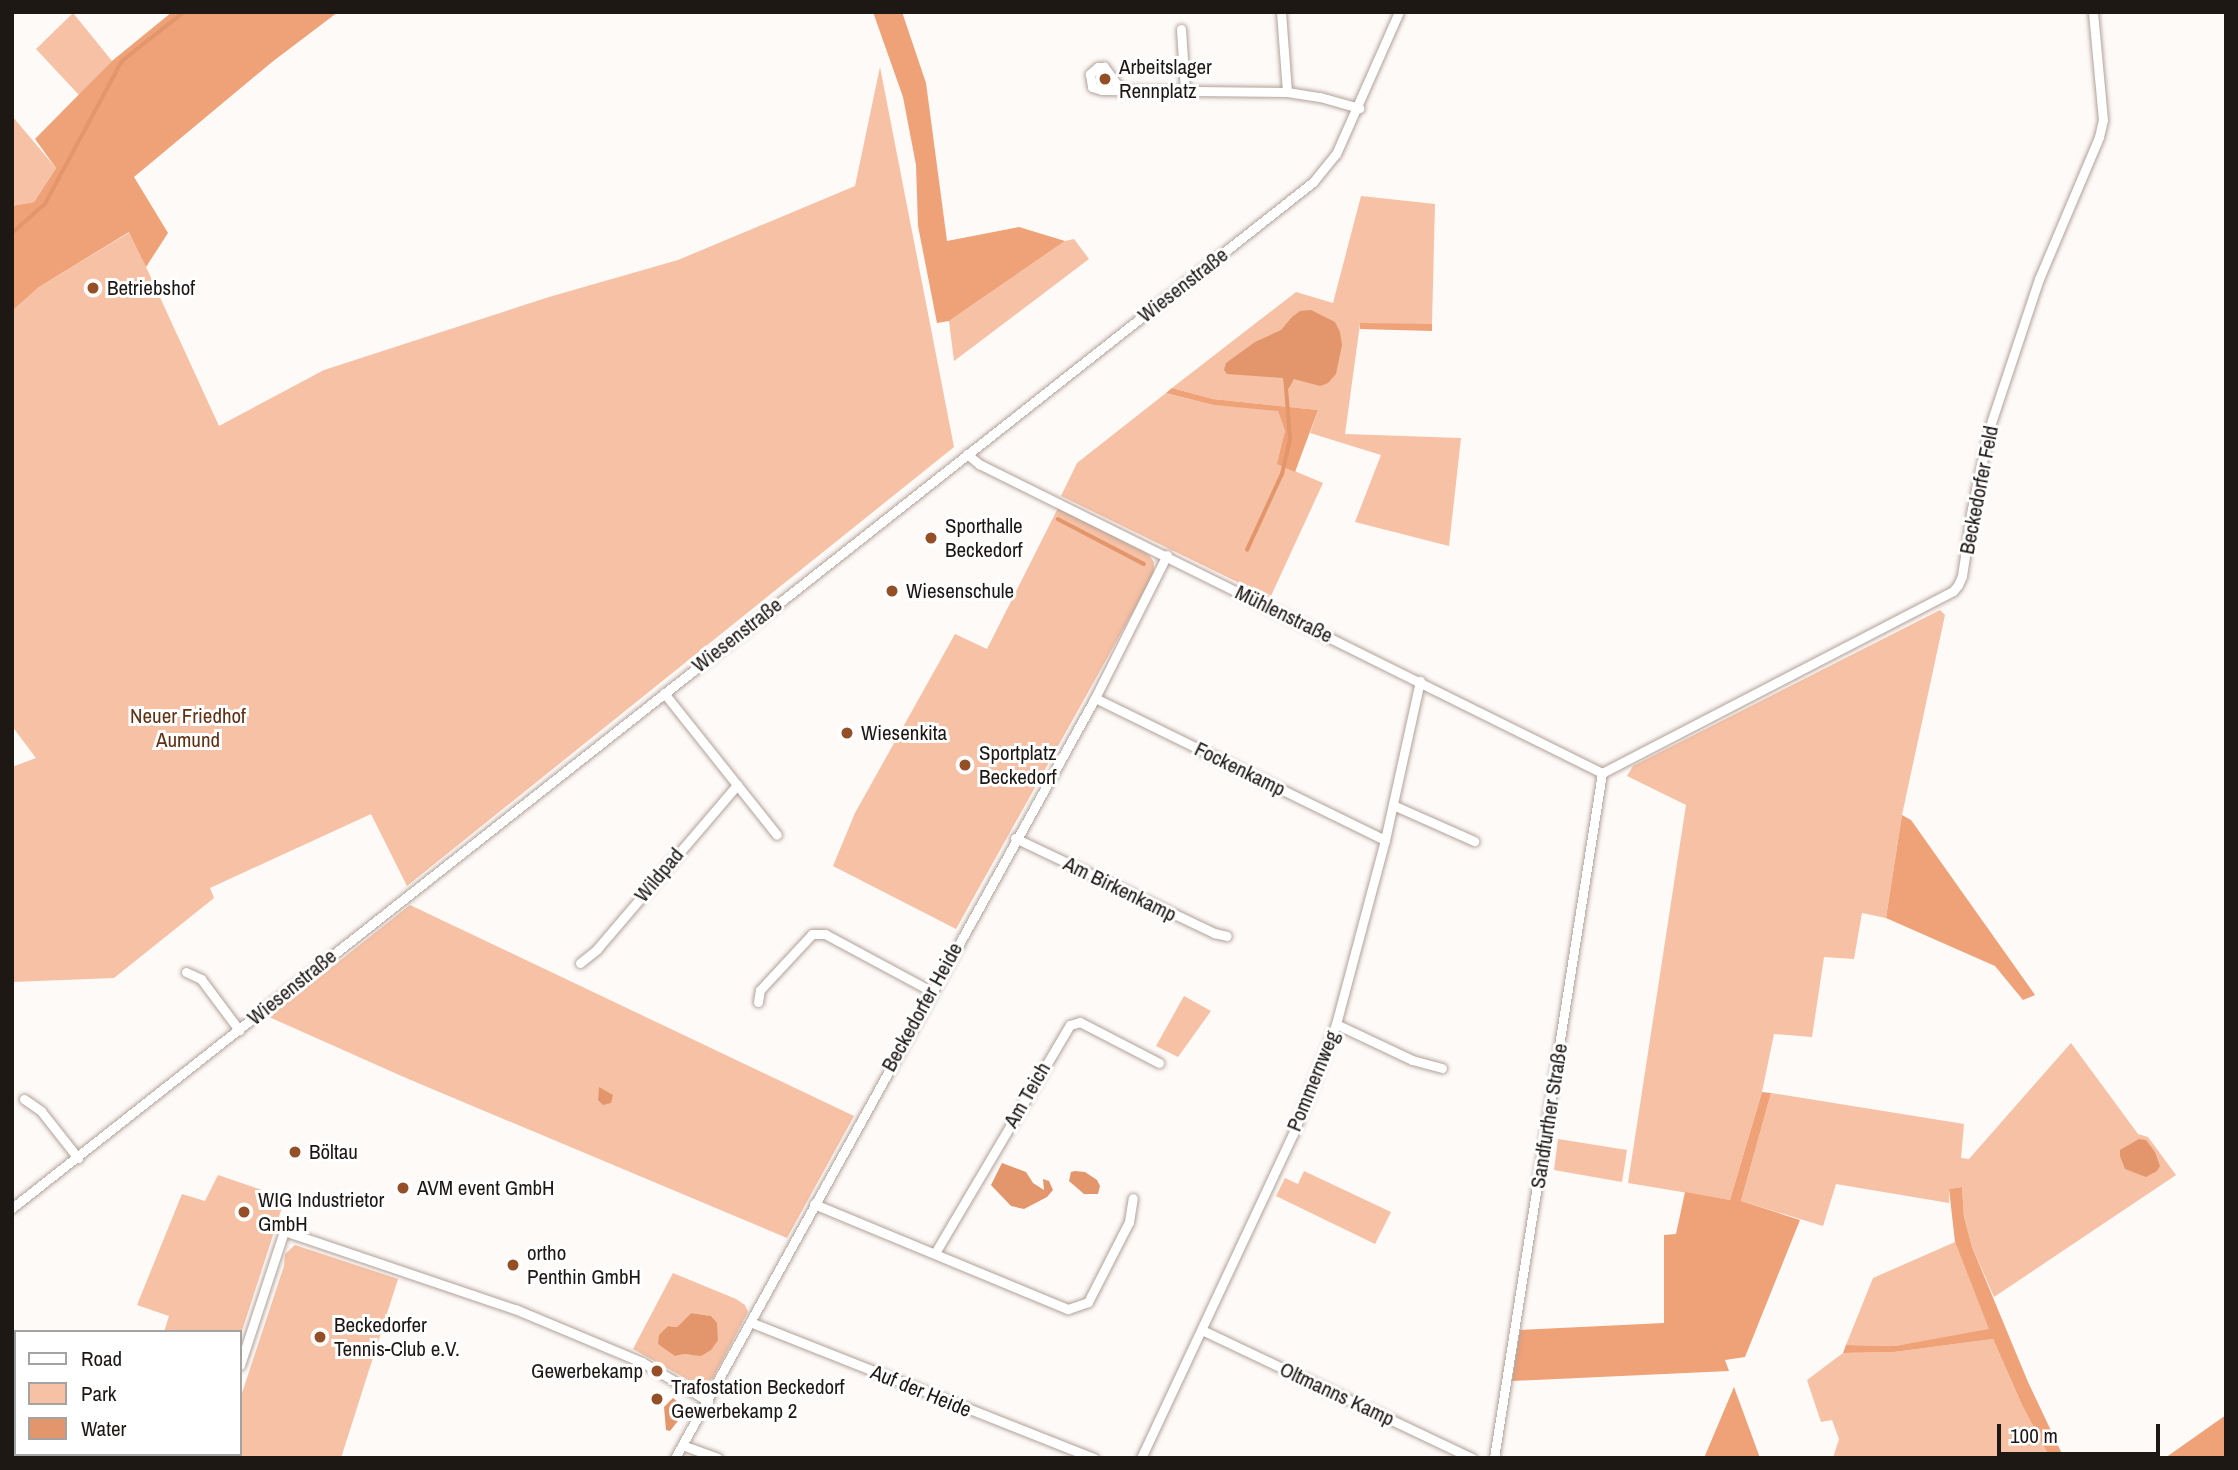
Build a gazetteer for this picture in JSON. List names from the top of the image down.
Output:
{
  "streets": {
    "street": [
      "Wiesenstraße",
      "Beckedorfer Feld",
      "Mühlenstraße",
      "Fockenkamp",
      "Wildpad",
      "Am Birkenkamp",
      "Beckedorfer Heide",
      "Pommernweg",
      "Am Teich",
      "Sandfurther Straße",
      "Auf der Heide",
      "Oltmanns Kamp"
    ]
  },
  "crossings": [
    ["Wiesenstraße", "Mühlenstraße"],
    ["Beckedorfer Feld", "Mühlenstraße"],
    ["Beckedorfer Feld", "Sandfurther Straße"],
    ["Mühlenstraße", "Beckedorfer Heide"],
    ["Mühlenstraße", "Pommernweg"],
    ["Mühlenstraße", "Sandfurther Straße"],
    ["Fockenkamp", "Beckedorfer Heide"],
    ["Fockenkamp", "Pommernweg"],
    ["Am Birkenkamp", "Beckedorfer Heide"],
    ["Beckedorfer Heide", "Auf der Heide"],
    ["Pommernweg", "Oltmanns Kamp"]
  ],
  "parks": ["Neuer Friedhof Aumund"],
  "places": [
    "Arbeitslager Rennplatz",
    "Betriebshof",
    "Sporthalle Beckedorf",
    "Wiesenschule",
    "Wiesenkita",
    "Sportplatz Beckedorf",
    "Böltau",
    "AVM event GmbH",
    "WIG Industrietor GmbH",
    "ortho Penthin GmbH",
    "Beckedorfer Tennis-Club e.V.",
    "Gewerbekamp",
    "Trafostation Beckedorf Gewerbekamp 2"
  ],
  "legend": ["Road", "Park", "Water"],
  "scale_bar": "100 m"
}
